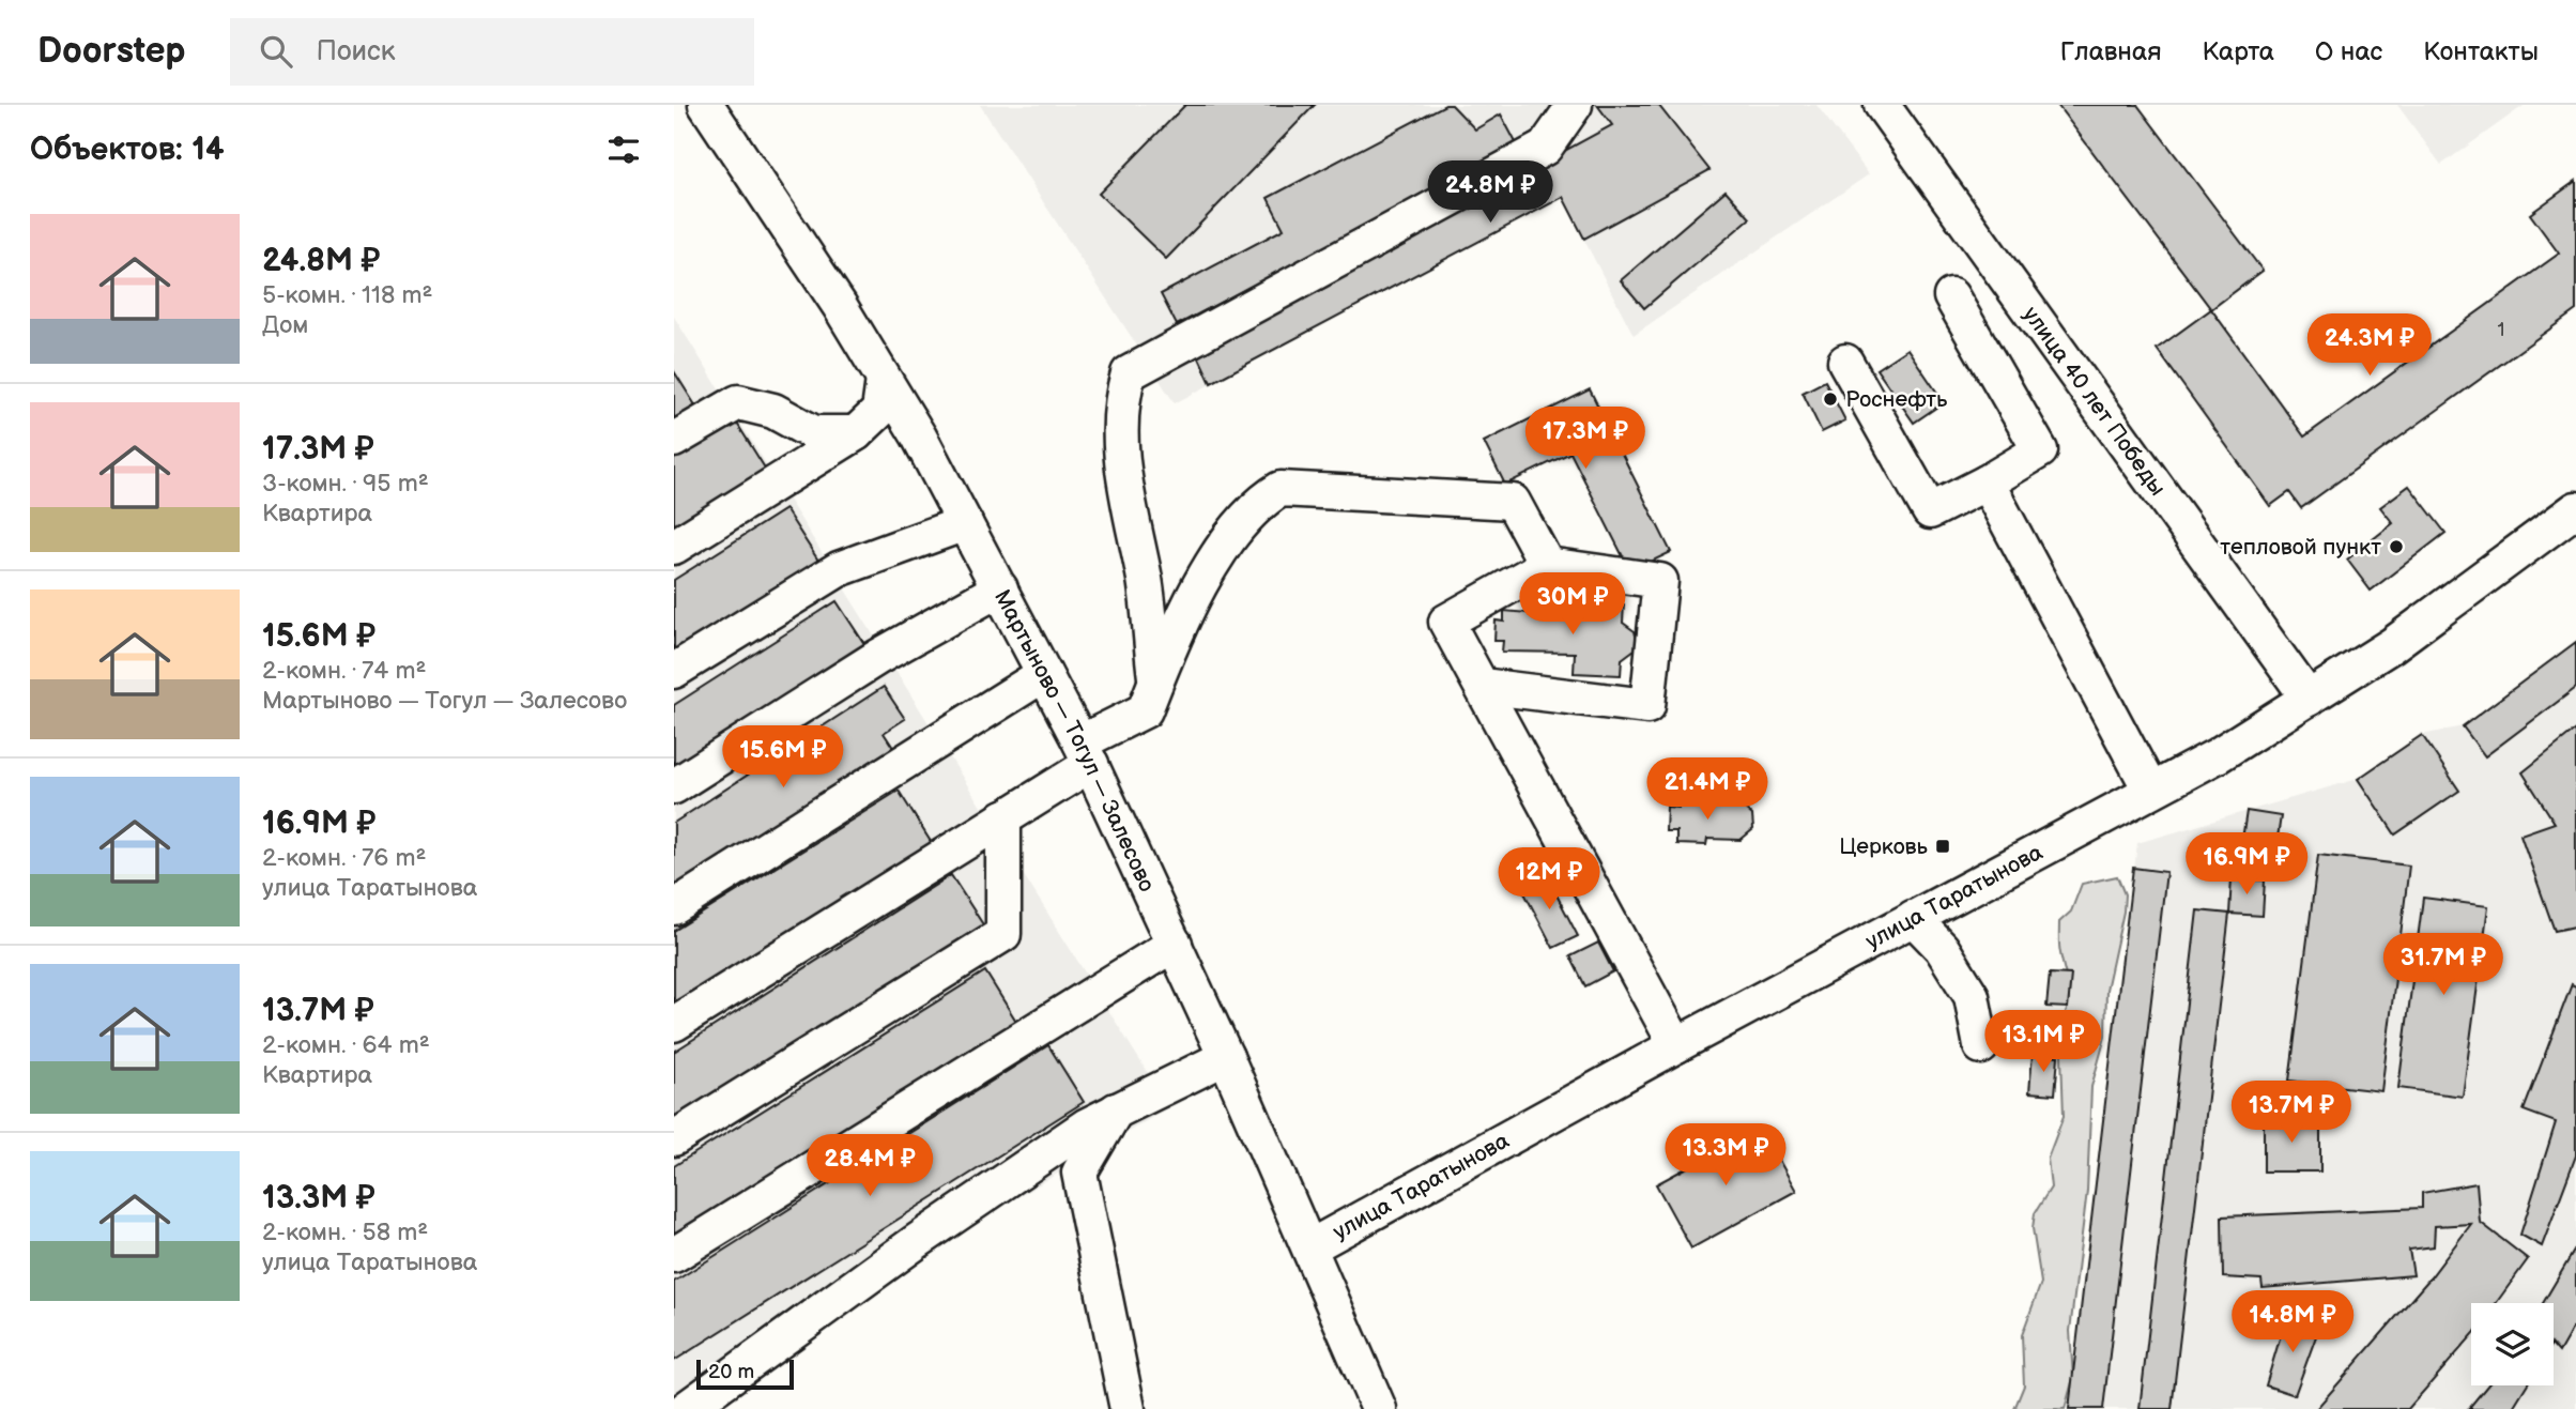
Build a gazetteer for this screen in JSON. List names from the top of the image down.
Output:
{
  "streets": {
    "street": ["улица 40 лет Победы", "Мартыново — Тогул — Залесово", "улица Таратынова"]
  },
  "crossings": [
    ["улица 40 лет Победы", "улица Таратынова"],
    ["Мартыново — Тогул — Залесово", "улица Таратынова"]
  ],
  "places": {
    "other": ["Роснефть", "тепловой пункт"],
    "transit": ["Церковь"]
  },
  "house_numbers": ["1"],
  "scale_bar": "20 m",
  "page": {
    "header": "Doorstep",
    "search": "Поиск",
    "nav": [
      "Главная",
      "Карта",
      "О нас",
      "Контакты"
    ],
    "heading": "Объектов: 14",
    "price": [
      "24.8M ₽",
      "24.3M ₽",
      "17.3M ₽",
      "30M ₽",
      "15.6M ₽",
      "21.4M ₽",
      "16.9M ₽",
      "12M ₽",
      "31.7M ₽",
      "13.1M ₽",
      "13.7M ₽",
      "13.3M ₽",
      "28.4M ₽",
      "14.8M ₽"
    ],
    "list": [
      {
        "name": "24.8M ₽",
        "note": "5-комн. · 118 m² · Дом"
      },
      {
        "name": "17.3M ₽",
        "note": "3-комн. · 95 m² · Квартира"
      },
      {
        "name": "15.6M ₽",
        "note": "2-комн. · 74 m² · Мартыново — Тогул — Залесово"
      },
      {
        "name": "16.9M ₽",
        "note": "2-комн. · 76 m² · улица Таратынова"
      },
      {
        "name": "13.7M ₽",
        "note": "2-комн. · 64 m² · Квартира"
      },
      {
        "name": "13.3M ₽",
        "note": "2-комн. · 58 m² · улица Таратынова"
      }
    ],
    "scale": "20 m"
  }
}
